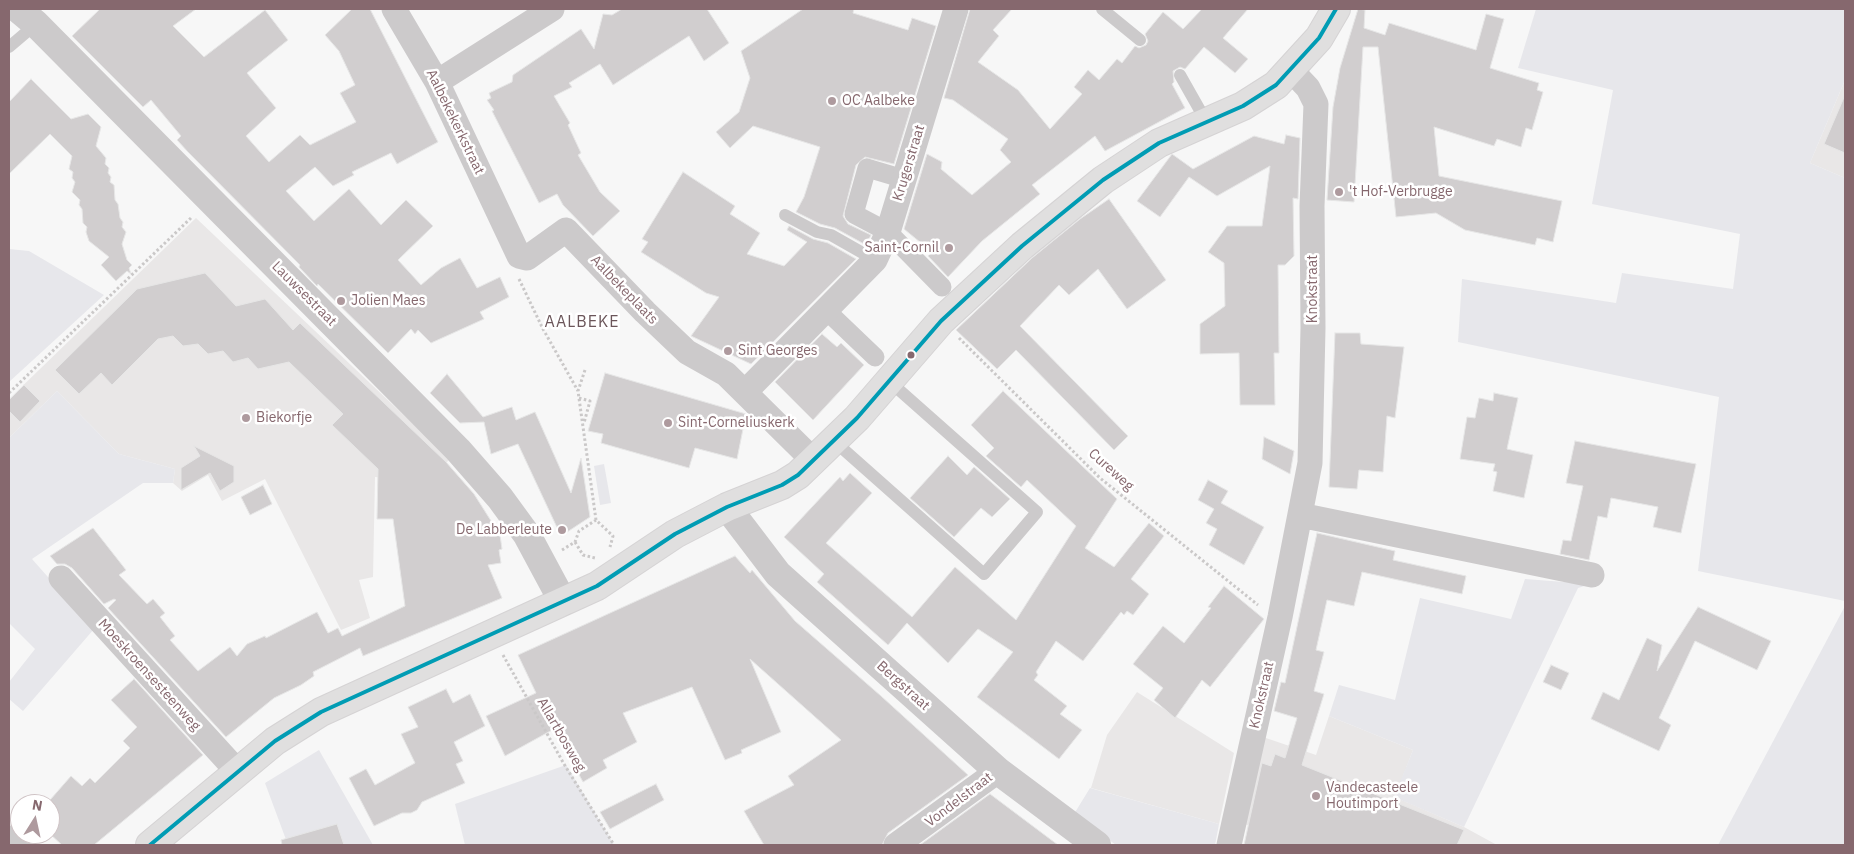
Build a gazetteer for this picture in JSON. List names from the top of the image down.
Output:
{
  "streets": {
    "street": [
      "Aalbekekerkstraat",
      "Krugerstraat",
      "Knokstraat",
      "Aalbekeplaats",
      "Lauwsestraat",
      "Moeskroensesteenweg",
      "Bergstraat",
      "Vondelstraat"
    ],
    "path": ["Cureweg", "Allartbosweg"]
  },
  "crossings": [
    ["Aalbekekerkstraat", "Aalbekeplaats"],
    ["Knokstraat", "Cureweg"],
    ["Bergstraat", "Vondelstraat"]
  ],
  "districts": ["AALBEKE"],
  "places": [
    "OC Aalbeke",
    "'t Hof-Verbrugge",
    "Saint-Cornil",
    "Jolien Maes",
    "Sint Georges",
    "Biekorfje",
    "Sint-Corneliuskerk",
    "De Labberleute",
    "Vandecasteele Houtimport"
  ],
  "north": "top"
}
